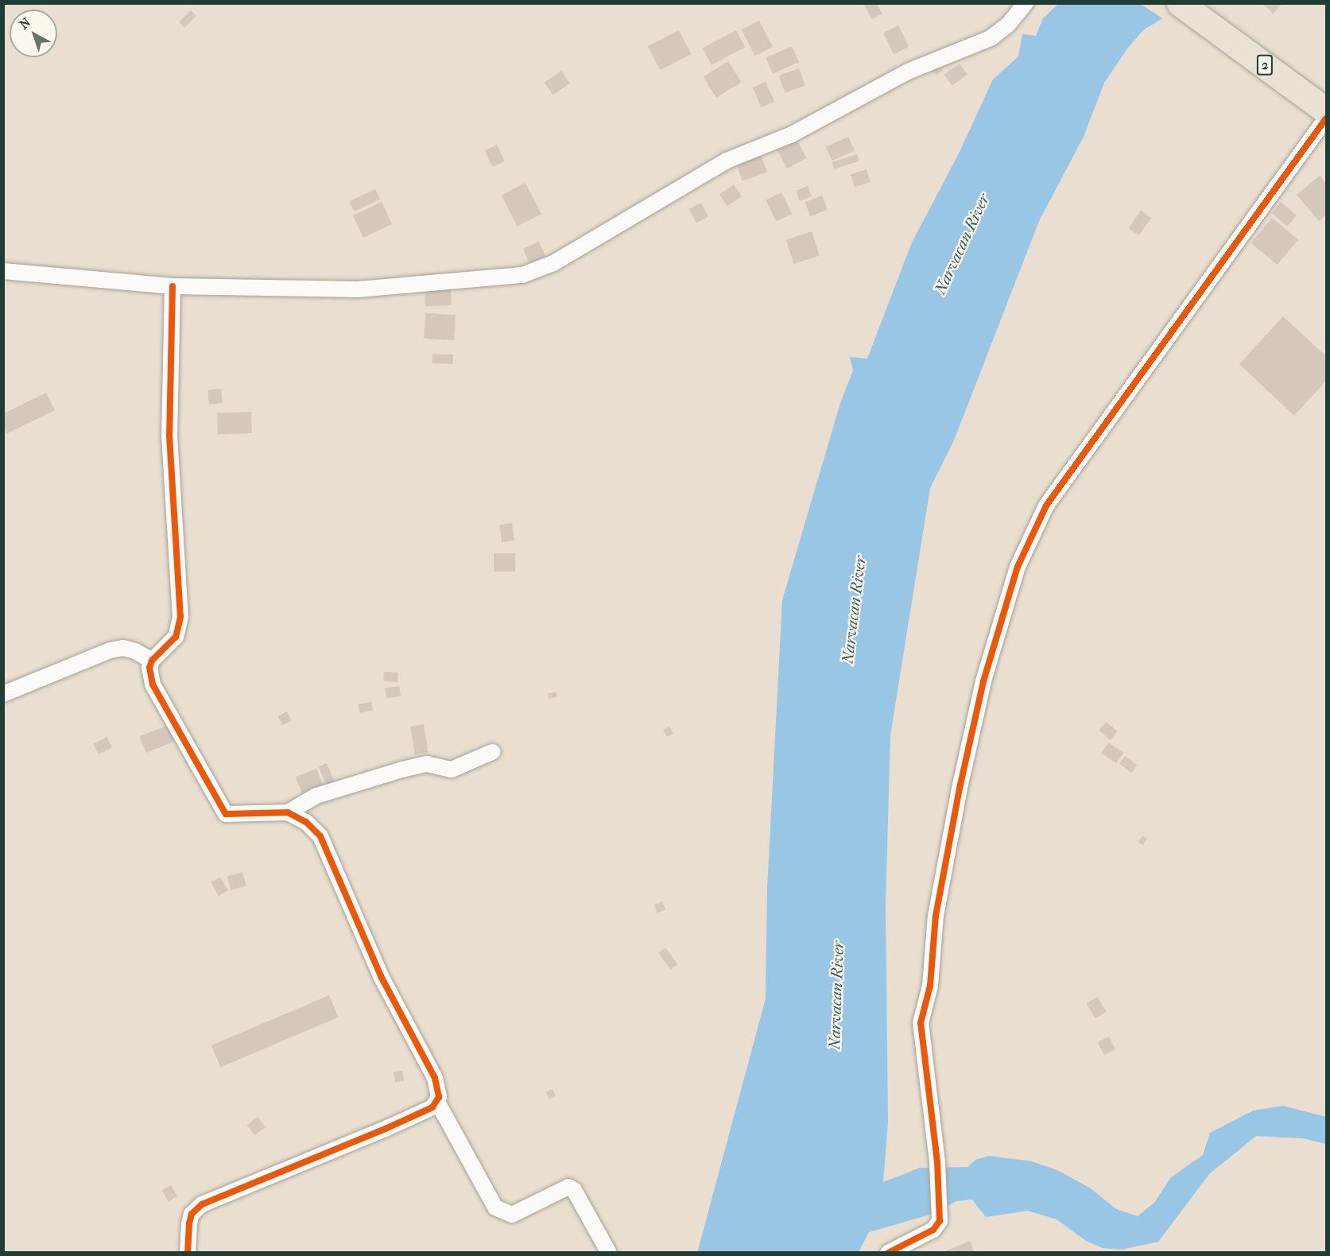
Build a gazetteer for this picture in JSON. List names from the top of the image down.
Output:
{
  "streets": {
    "highway": ["2"]
  },
  "water": ["Narvacan River"],
  "north": "top left"
}
